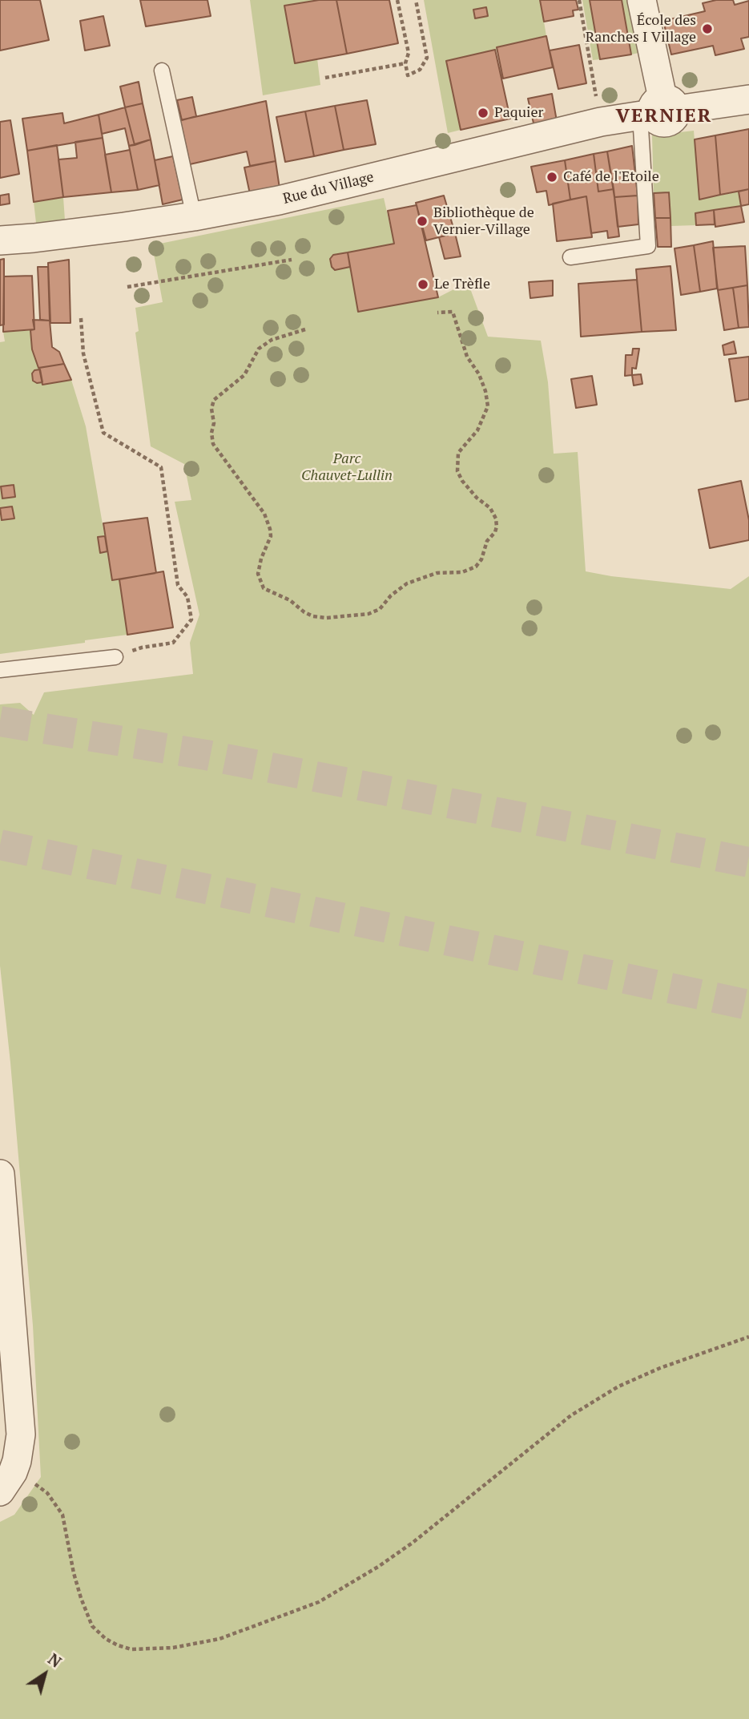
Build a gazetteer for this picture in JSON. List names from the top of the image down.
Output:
{
  "streets": {
    "street": ["Rue du Village"]
  },
  "districts": ["VERNIER"],
  "parks": ["Parc Chauvet-Lullin"],
  "places": [
    "École des Ranches I Village",
    "Paquier",
    "Café de l'Etoile",
    "Bibliothèque de Vernier-Village",
    "Le Trèfle"
  ],
  "north": "top right"
}
